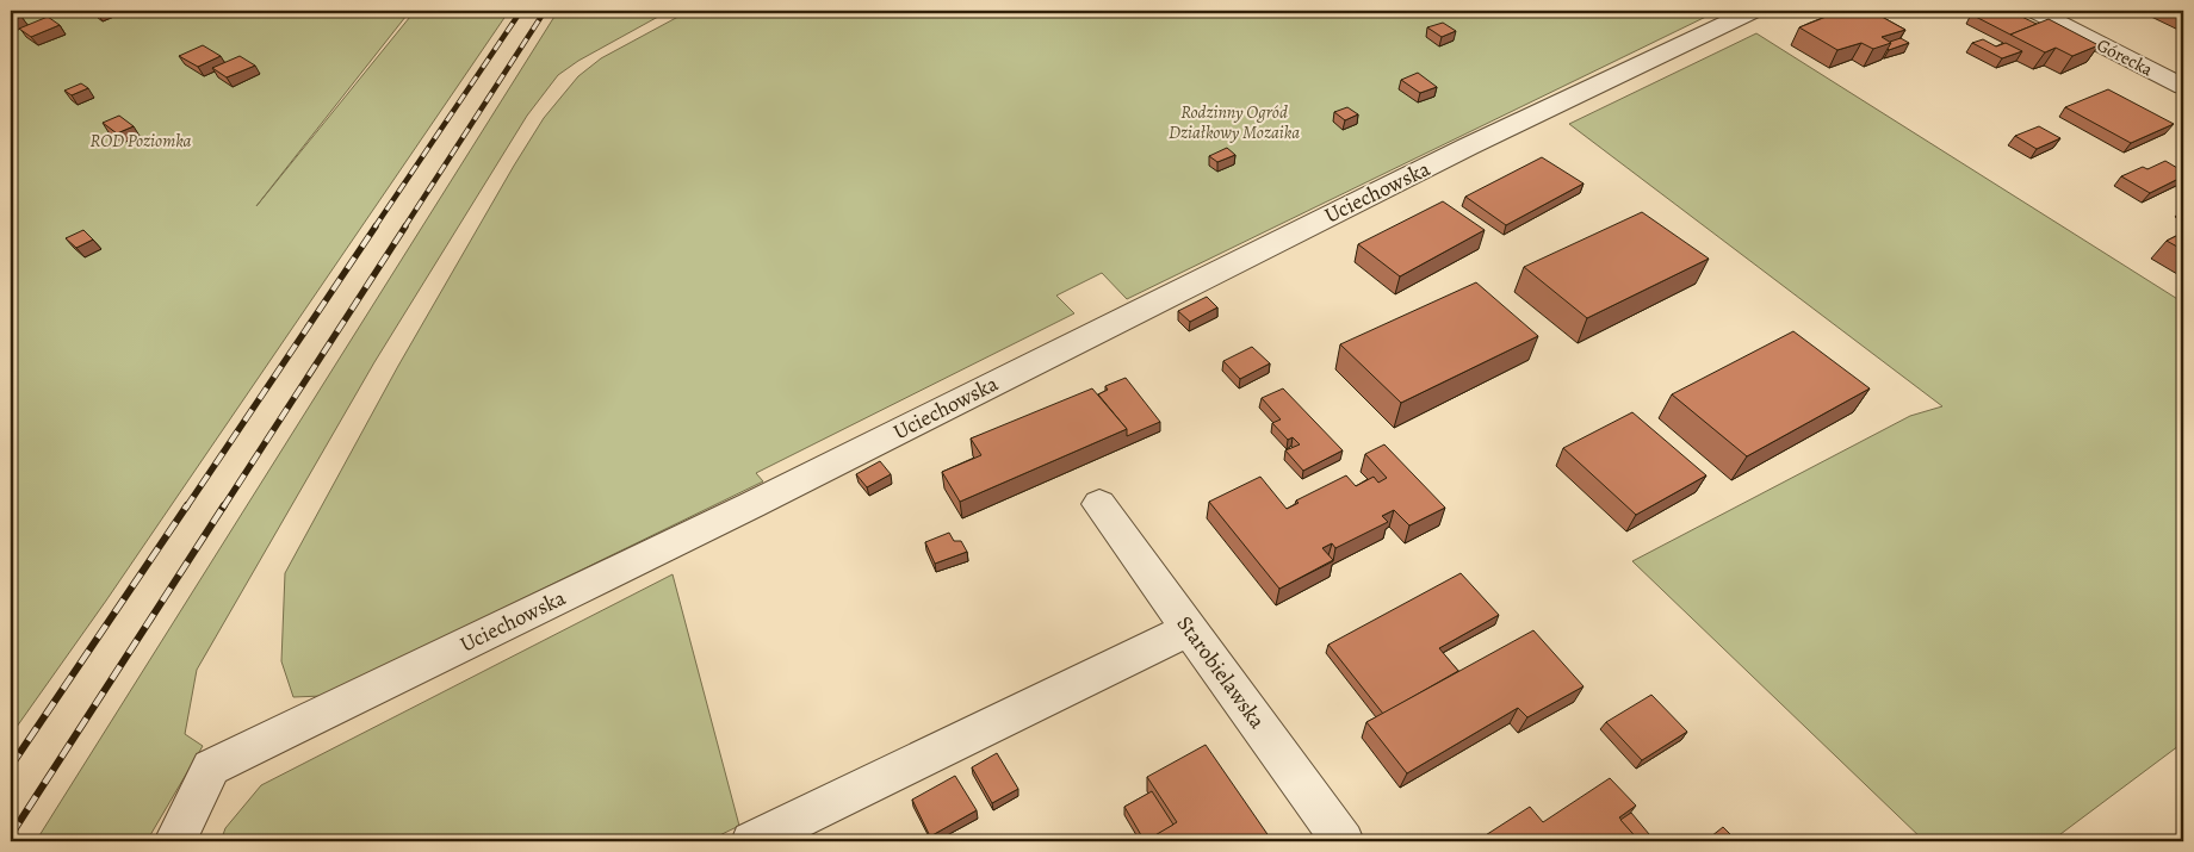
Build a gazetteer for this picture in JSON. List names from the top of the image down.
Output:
{
  "streets": {
    "street": ["Górecka", "Uciechowska", "Starobielawska"]
  },
  "parks": ["Rodzinny Ogród Działkowy Mozaika", "ROD Poziomka"]
}
